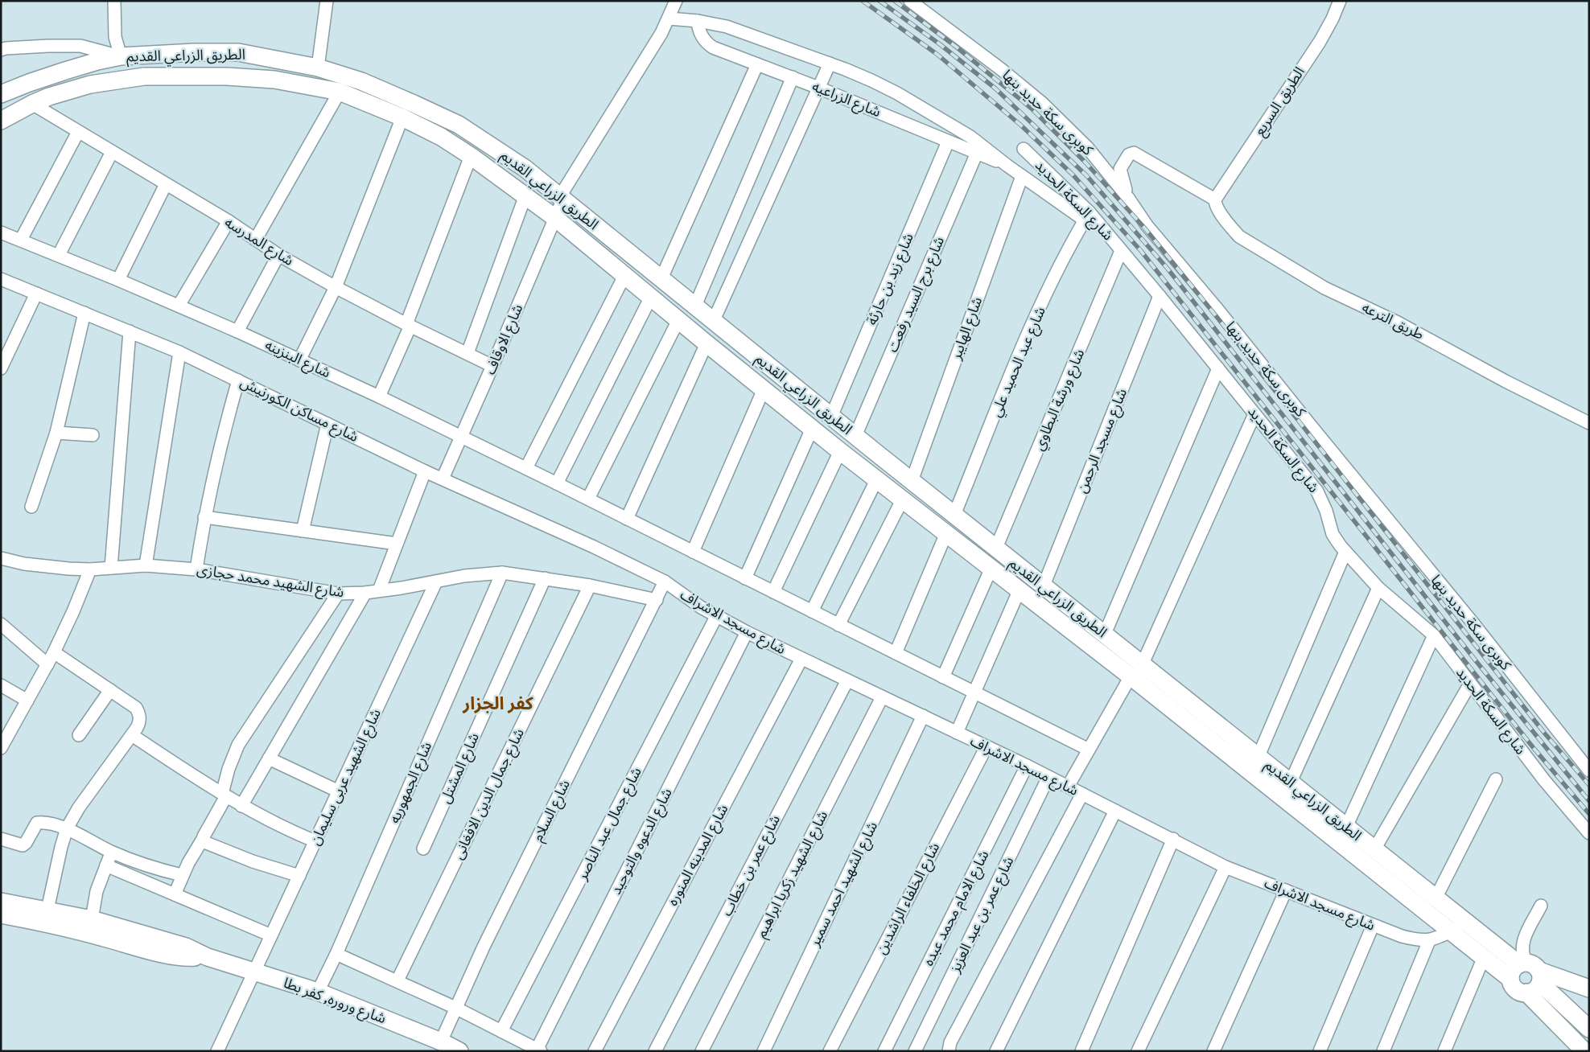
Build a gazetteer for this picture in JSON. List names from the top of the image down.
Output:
{
  "streets": {
    "main road": ["الطريق الزراعي القديم", "شارع وروره, كفر بطا"],
    "street": [
      "شارع الزراعيه",
      "الطريق السريع",
      "كوبرى سكة حديد بنها",
      "شارع السكة الحديد",
      "شارع المدرسه",
      "شارع زيد بن حارثة",
      "شارع برج السيد رفعت",
      "طريق الترعه",
      "شارع الهايبر",
      "شارع الاوقاف",
      "شارع البنزينه",
      "شارع عبد الحميد علي",
      "شارع ورشة البطاوي",
      "شارع مساكن الكورنيش",
      "شارع مسجد الرحمن",
      "شارع الشهيد محمد حجازى",
      "شارع مسجد الاشراف",
      "شارع المشتل",
      "شارع الشهيد عربى سليمان",
      "شارع الجمهوريه",
      "شارع جمال الدين الافغانى",
      "شارع السلام",
      "شارع جمال عبد الناصر",
      "شارع الدعوه والتوحيد",
      "شارع المدينه المنوره",
      "شارع عمر بن خطاب",
      "شارع الشهيد زكريا ابراهيم",
      "شارع الشهيد احمد سمير",
      "شارع الخلفاء الراشدين",
      "شارع الامام محمد عبده",
      "شارع عمر بن عبد العزيز"
    ]
  },
  "crossings": [
    ["الطريق الزراعي القديم", "شارع المدرسه"],
    ["الطريق الزراعي القديم", "شارع زيد بن حارثة"],
    ["الطريق الزراعي القديم", "شارع برج السيد رفعت"],
    ["الطريق الزراعي القديم", "شارع الهايبر"],
    ["الطريق الزراعي القديم", "شارع الاوقاف"],
    ["الطريق الزراعي القديم", "شارع عبد الحميد علي"],
    ["الطريق الزراعي القديم", "شارع ورشة البطاوي"],
    ["الطريق الزراعي القديم", "شارع مسجد الرحمن"],
    ["شارع الزراعيه", "شارع السكة الحديد"],
    ["شارع الزراعيه", "شارع زيد بن حارثة"],
    ["شارع الزراعيه", "شارع برج السيد رفعت"],
    ["شارع الزراعيه", "شارع الهايبر"],
    ["شارع الزراعيه", "شارع الاوقاف"],
    ["شارع الزراعيه", "شارع عبد الحميد علي"],
    ["الطريق السريع", "طريق الترعه"],
    ["شارع السكة الحديد", "شارع عبد الحميد علي"],
    ["شارع السكة الحديد", "شارع ورشة البطاوي"],
    ["شارع السكة الحديد", "شارع مسجد الرحمن"],
    ["شارع المدرسه", "شارع الاوقاف"],
    ["شارع الاوقاف", "شارع البنزينه"],
    ["شارع الاوقاف", "شارع مساكن الكورنيش"],
    ["شارع مساكن الكورنيش", "شارع مسجد الاشراف"],
    ["شارع الشهيد محمد حجازى", "شارع المشتل"],
    ["شارع الشهيد محمد حجازى", "شارع الشهيد عربى سليمان"],
    ["شارع الشهيد محمد حجازى", "شارع الجمهوريه"],
    ["شارع الشهيد محمد حجازى", "شارع جمال الدين الافغانى"],
    ["شارع الشهيد محمد حجازى", "شارع السلام"],
    ["شارع مسجد الاشراف", "شارع السلام"],
    ["شارع مسجد الاشراف", "شارع جمال عبد الناصر"],
    ["شارع مسجد الاشراف", "شارع الدعوه والتوحيد"],
    ["شارع مسجد الاشراف", "شارع المدينه المنوره"],
    ["شارع مسجد الاشراف", "شارع عمر بن خطاب"],
    ["شارع مسجد الاشراف", "شارع الشهيد زكريا ابراهيم"],
    ["شارع مسجد الاشراف", "شارع الشهيد احمد سمير"],
    ["شارع مسجد الاشراف", "شارع الخلفاء الراشدين"],
    ["شارع مسجد الاشراف", "شارع الامام محمد عبده"],
    ["شارع مسجد الاشراف", "شارع عمر بن عبد العزيز"],
    ["شارع الشهيد عربى سليمان", "شارع وروره, كفر بطا"],
    ["شارع الجمهوريه", "شارع وروره, كفر بطا"],
    ["شارع السلام", "شارع وروره, كفر بطا"]
  ],
  "districts": ["كفر الجزار"]
}
